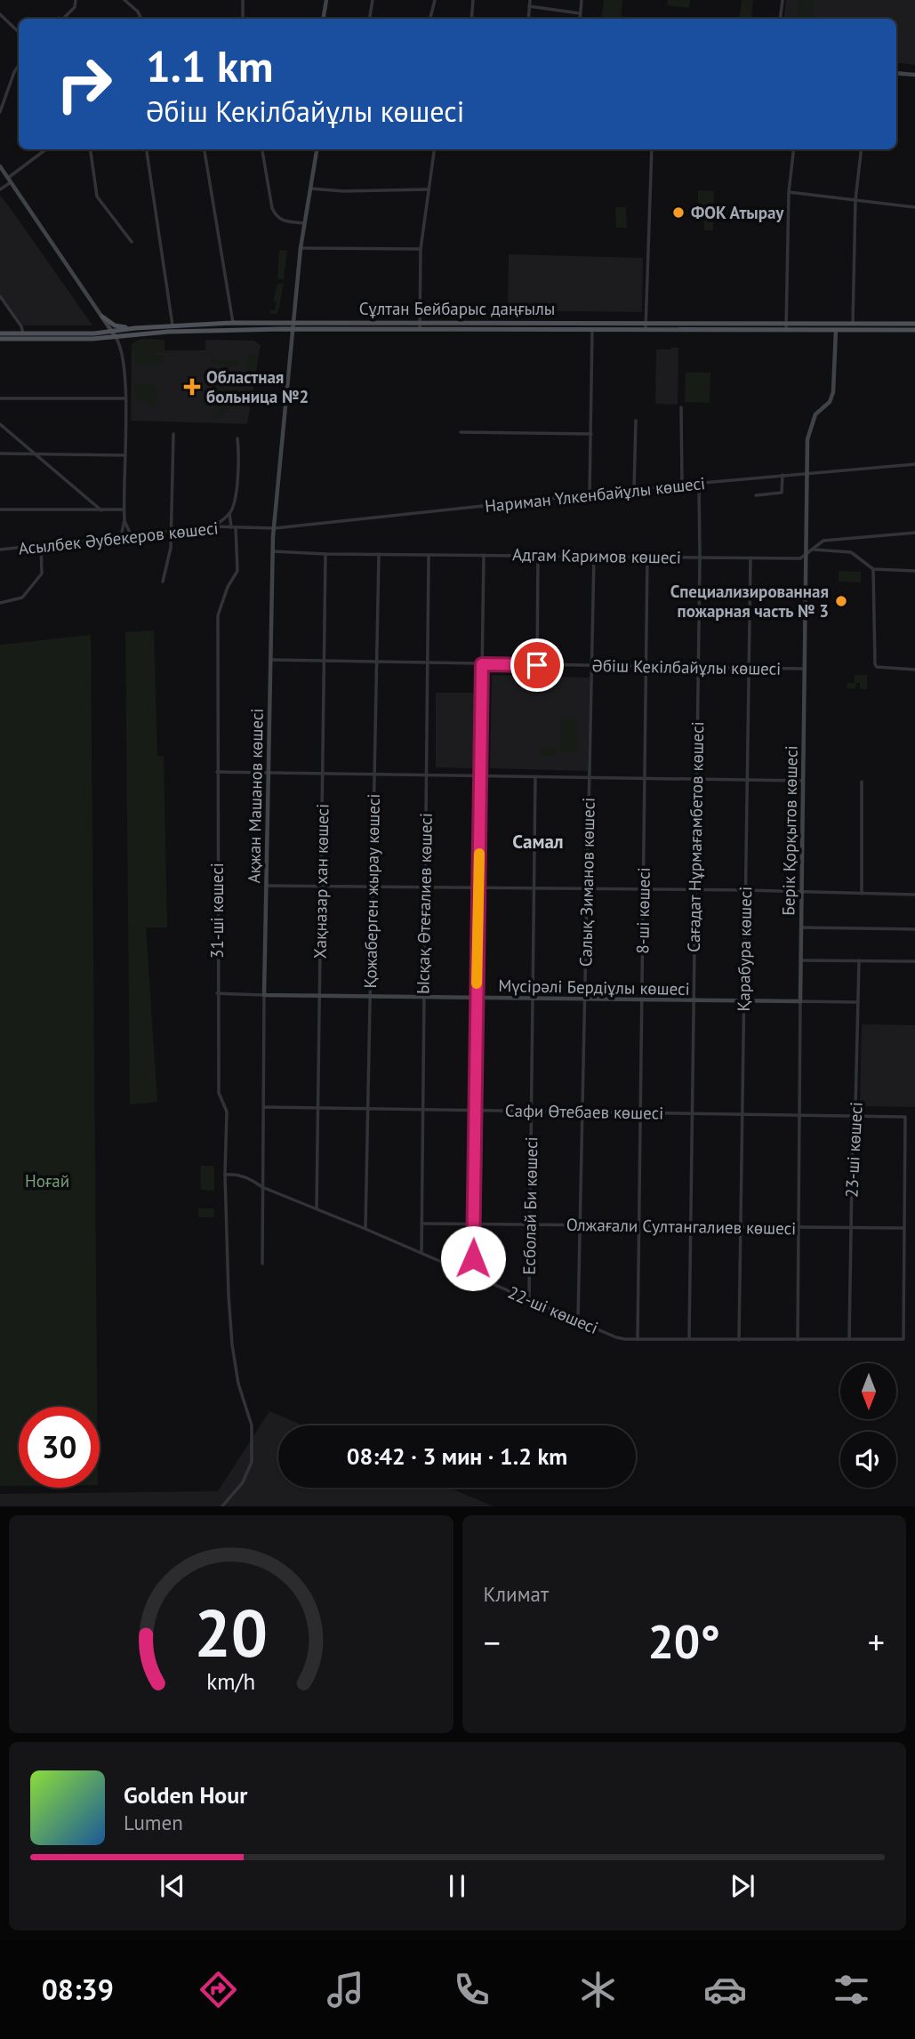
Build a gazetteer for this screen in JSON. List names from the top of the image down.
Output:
{
  "streets": {
    "main road": ["Сұлтан Бейбарыс даңғылы"],
    "street": [
      "Нариман Үлкенбайұлы көшесі",
      "Асылбек Әубекеров көшесі",
      "Адгам Каримов көшесі",
      "Әбіш Кекілбайұлы көшесі",
      "Ақжан Машанов көшесі",
      "Берік Қорқытов көшесі",
      "Сағадат Нұрмағамбетов көшесі",
      "Хақназар хан көшесі",
      "Салық Зиманов көшесі",
      "Қожаберген жырау көшесі",
      "Ысқақ Өтеғалиев көшесі",
      "31-ші көшесі",
      "8-шi көшесi",
      "Қарабура көшесі",
      "Мүсірәлі Бердіұлы көшесі",
      "Сафи Өтебаев көшесі",
      "23-шi көшесi",
      "Есболай Би көшесі",
      "Олжағали Султангалиев көшесі",
      "22-ші көшесі"
    ]
  },
  "crossings": [
    ["Сұлтан Бейбарыс даңғылы", "Ақжан Машанов көшесі"],
    ["Сұлтан Бейбарыс даңғылы", "Берік Қорқытов көшесі"],
    ["Нариман Үлкенбайұлы көшесі", "Асылбек Әубекеров көшесі"],
    ["Нариман Үлкенбайұлы көшесі", "Ақжан Машанов көшесі"],
    ["Нариман Үлкенбайұлы көшесі", "Берік Қорқытов көшесі"],
    ["Нариман Үлкенбайұлы көшесі", "Сағадат Нұрмағамбетов көшесі"],
    ["Асылбек Әубекеров көшесі", "Ақжан Машанов көшесі"],
    ["Асылбек Әубекеров көшесі", "31-ші көшесі"],
    ["Адгам Каримов көшесі", "Ақжан Машанов көшесі"],
    ["Адгам Каримов көшесі", "Берік Қорқытов көшесі"],
    ["Адгам Каримов көшесі", "Сағадат Нұрмағамбетов көшесі"],
    ["Адгам Каримов көшесі", "Хақназар хан көшесі"],
    ["Адгам Каримов көшесі", "Салық Зиманов көшесі"],
    ["Адгам Каримов көшесі", "Қожаберген жырау көшесі"],
    ["Адгам Каримов көшесі", "Ысқақ Өтеғалиев көшесі"],
    ["Адгам Каримов көшесі", "8-шi көшесi"],
    ["Адгам Каримов көшесі", "Қарабура көшесі"],
    ["Әбіш Кекілбайұлы көшесі", "Ақжан Машанов көшесі"],
    ["Әбіш Кекілбайұлы көшесі", "Берік Қорқытов көшесі"],
    ["Әбіш Кекілбайұлы көшесі", "Сағадат Нұрмағамбетов көшесі"],
    ["Әбіш Кекілбайұлы көшесі", "Хақназар хан көшесі"],
    ["Әбіш Кекілбайұлы көшесі", "Салық Зиманов көшесі"],
    ["Әбіш Кекілбайұлы көшесі", "Қожаберген жырау көшесі"],
    ["Әбіш Кекілбайұлы көшесі", "Ысқақ Өтеғалиев көшесі"],
    ["Әбіш Кекілбайұлы көшесі", "8-шi көшесi"],
    ["Әбіш Кекілбайұлы көшесі", "Қарабура көшесі"],
    ["Ақжан Машанов көшесі", "Мүсірәлі Бердіұлы көшесі"],
    ["Ақжан Машанов көшесі", "Сафи Өтебаев көшесі"],
    ["Ақжан Машанов көшесі", "22-ші көшесі"],
    ["Берік Қорқытов көшесі", "Мүсірәлі Бердіұлы көшесі"],
    ["Берік Қорқытов көшесі", "Сафи Өтебаев көшесі"],
    ["Берік Қорқытов көшесі", "Олжағали Султангалиев көшесі"],
    ["Берік Қорқытов көшесі", "22-ші көшесі"],
    ["Сағадат Нұрмағамбетов көшесі", "Мүсірәлі Бердіұлы көшесі"],
    ["Сағадат Нұрмағамбетов көшесі", "Сафи Өтебаев көшесі"],
    ["Сағадат Нұрмағамбетов көшесі", "Олжағали Султангалиев көшесі"],
    ["Сағадат Нұрмағамбетов көшесі", "22-ші көшесі"],
    ["Хақназар хан көшесі", "Мүсірәлі Бердіұлы көшесі"],
    ["Хақназар хан көшесі", "Сафи Өтебаев көшесі"],
    ["Хақназар хан көшесі", "22-ші көшесі"],
    ["Салық Зиманов көшесі", "Мүсірәлі Бердіұлы көшесі"],
    ["Салық Зиманов көшесі", "Сафи Өтебаев көшесі"],
    ["Салық Зиманов көшесі", "Олжағали Султангалиев көшесі"],
    ["Салық Зиманов көшесі", "22-ші көшесі"],
    ["Қожаберген жырау көшесі", "Мүсірәлі Бердіұлы көшесі"],
    ["Қожаберген жырау көшесі", "Сафи Өтебаев көшесі"],
    ["Қожаберген жырау көшесі", "22-ші көшесі"],
    ["Ысқақ Өтеғалиев көшесі", "Мүсірәлі Бердіұлы көшесі"],
    ["Ысқақ Өтеғалиев көшесі", "Сафи Өтебаев көшесі"],
    ["Ысқақ Өтеғалиев көшесі", "Олжағали Султангалиев көшесі"],
    ["Ысқақ Өтеғалиев көшесі", "22-ші көшесі"],
    ["31-ші көшесі", "Мүсірәлі Бердіұлы көшесі"],
    ["31-ші көшесі", "22-ші көшесі"],
    ["8-шi көшесi", "Мүсірәлі Бердіұлы көшесі"],
    ["8-шi көшесi", "Сафи Өтебаев көшесі"],
    ["8-шi көшесi", "Олжағали Султангалиев көшесі"],
    ["8-шi көшесi", "22-ші көшесі"],
    ["Қарабура көшесі", "Мүсірәлі Бердіұлы көшесі"],
    ["Қарабура көшесі", "Сафи Өтебаев көшесі"],
    ["Қарабура көшесі", "Олжағали Султангалиев көшесі"],
    ["Қарабура көшесі", "22-ші көшесі"],
    ["Мүсірәлі Бердіұлы көшесі", "23-шi көшесi"],
    ["Мүсірәлі Бердіұлы көшесі", "Есболай Би көшесі"],
    ["Сафи Өтебаев көшесі", "23-шi көшесi"],
    ["Сафи Өтебаев көшесі", "Есболай Би көшесі"],
    ["Сафи Өтебаев көшесі", "Олжағали Султангалиев көшесі"],
    ["Сафи Өтебаев көшесі", "22-ші көшесі"],
    ["23-шi көшесi", "Олжағали Султангалиев көшесі"],
    ["23-шi көшесi", "22-ші көшесі"],
    ["Есболай Би көшесі", "Олжағали Султангалиев көшесі"],
    ["Есболай Би көшесі", "22-ші көшесі"],
    ["Олжағали Султангалиев көшесі", "22-ші көшесі"]
  ],
  "districts": ["Самал"],
  "parks": ["Ноғай"],
  "places": {
    "other": ["ФОК Атырау", "Специализированная пожарная часть № 3"],
    "health": ["Областная больница №2"]
  },
  "north": "bottom",
  "page": {
    "turn": ["1.1 km", "Әбіш Кекілбайұлы көшесі"],
    "limit": "30",
    "trip": "08:42 · 3 мин · 1.2 km",
    "tile": "Климат",
    "heat": ["−", "20°", "+"],
    "song": ["Golden Hour", "Lumen"],
    "tabs": "08:39",
    "gauge": ["20", "km/h"]
  }
}
